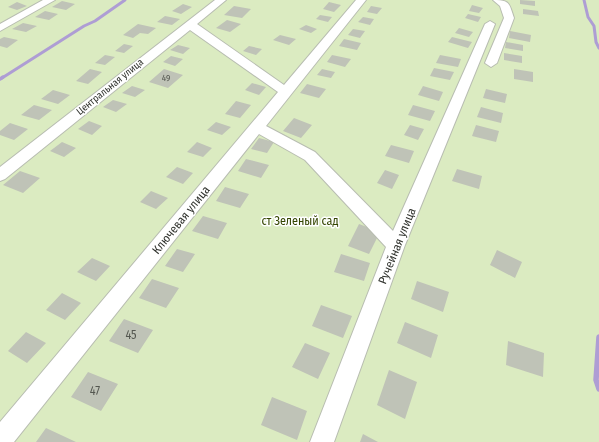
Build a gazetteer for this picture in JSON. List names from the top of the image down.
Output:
{
  "streets": {
    "street": ["Центральная улица", "Ключевая улица", "Ручейная улица"]
  },
  "parks": ["ст Зеленый сад"],
  "house_numbers": ["49", "45", "47"]
}
